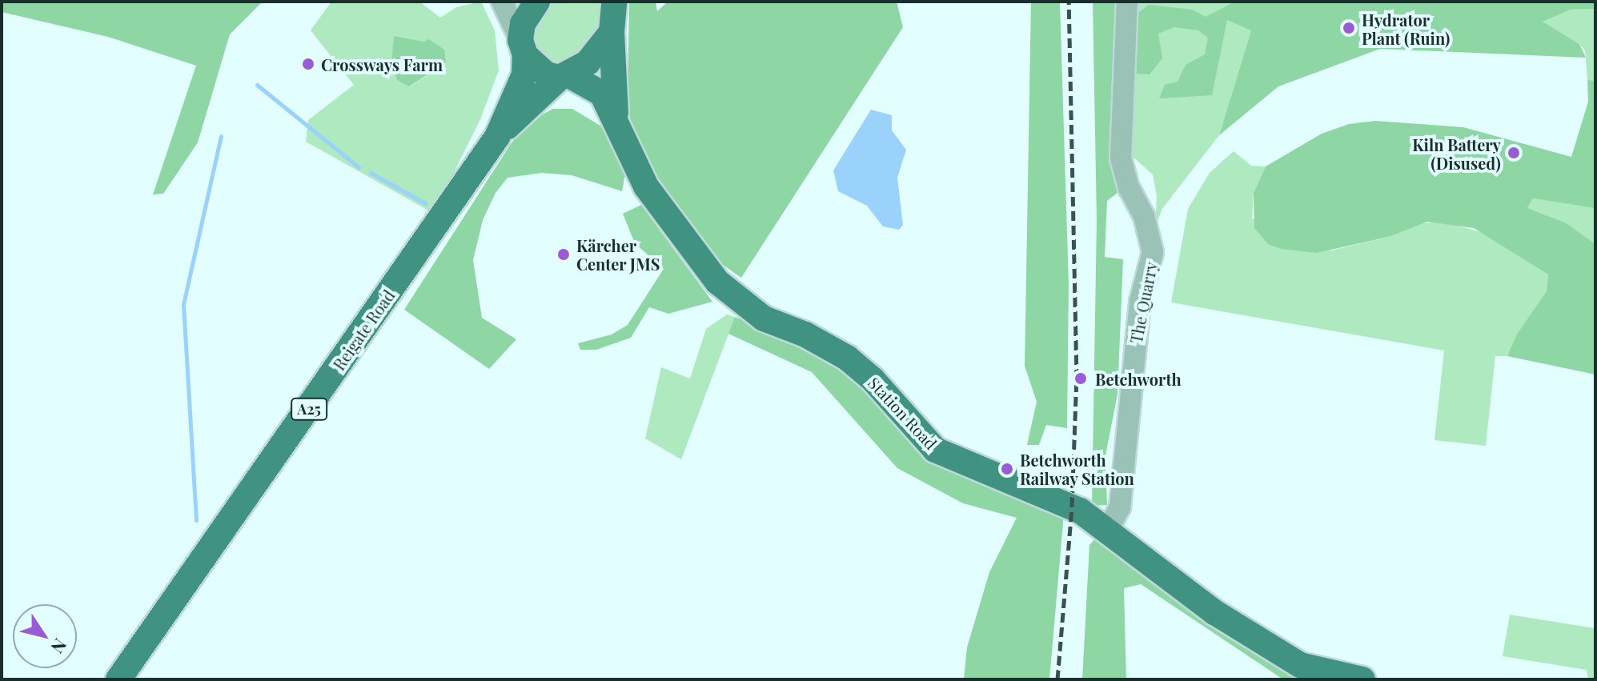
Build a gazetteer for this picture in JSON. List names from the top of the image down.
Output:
{
  "streets": {
    "main road": ["Reigate Road", "A25", "Station Road"],
    "street": ["The Quarry"]
  },
  "crossings": [
    ["The Quarry", "Station Road"],
    ["Reigate Road", "Station Road"]
  ],
  "places": [
    "Hydrator Plant (Ruin)",
    "Crossways Farm",
    "Kiln Battery (Disused)",
    "Kärcher Center JMS",
    "Betchworth",
    "Betchworth Railway Station"
  ],
  "north": "bottom right"
}
